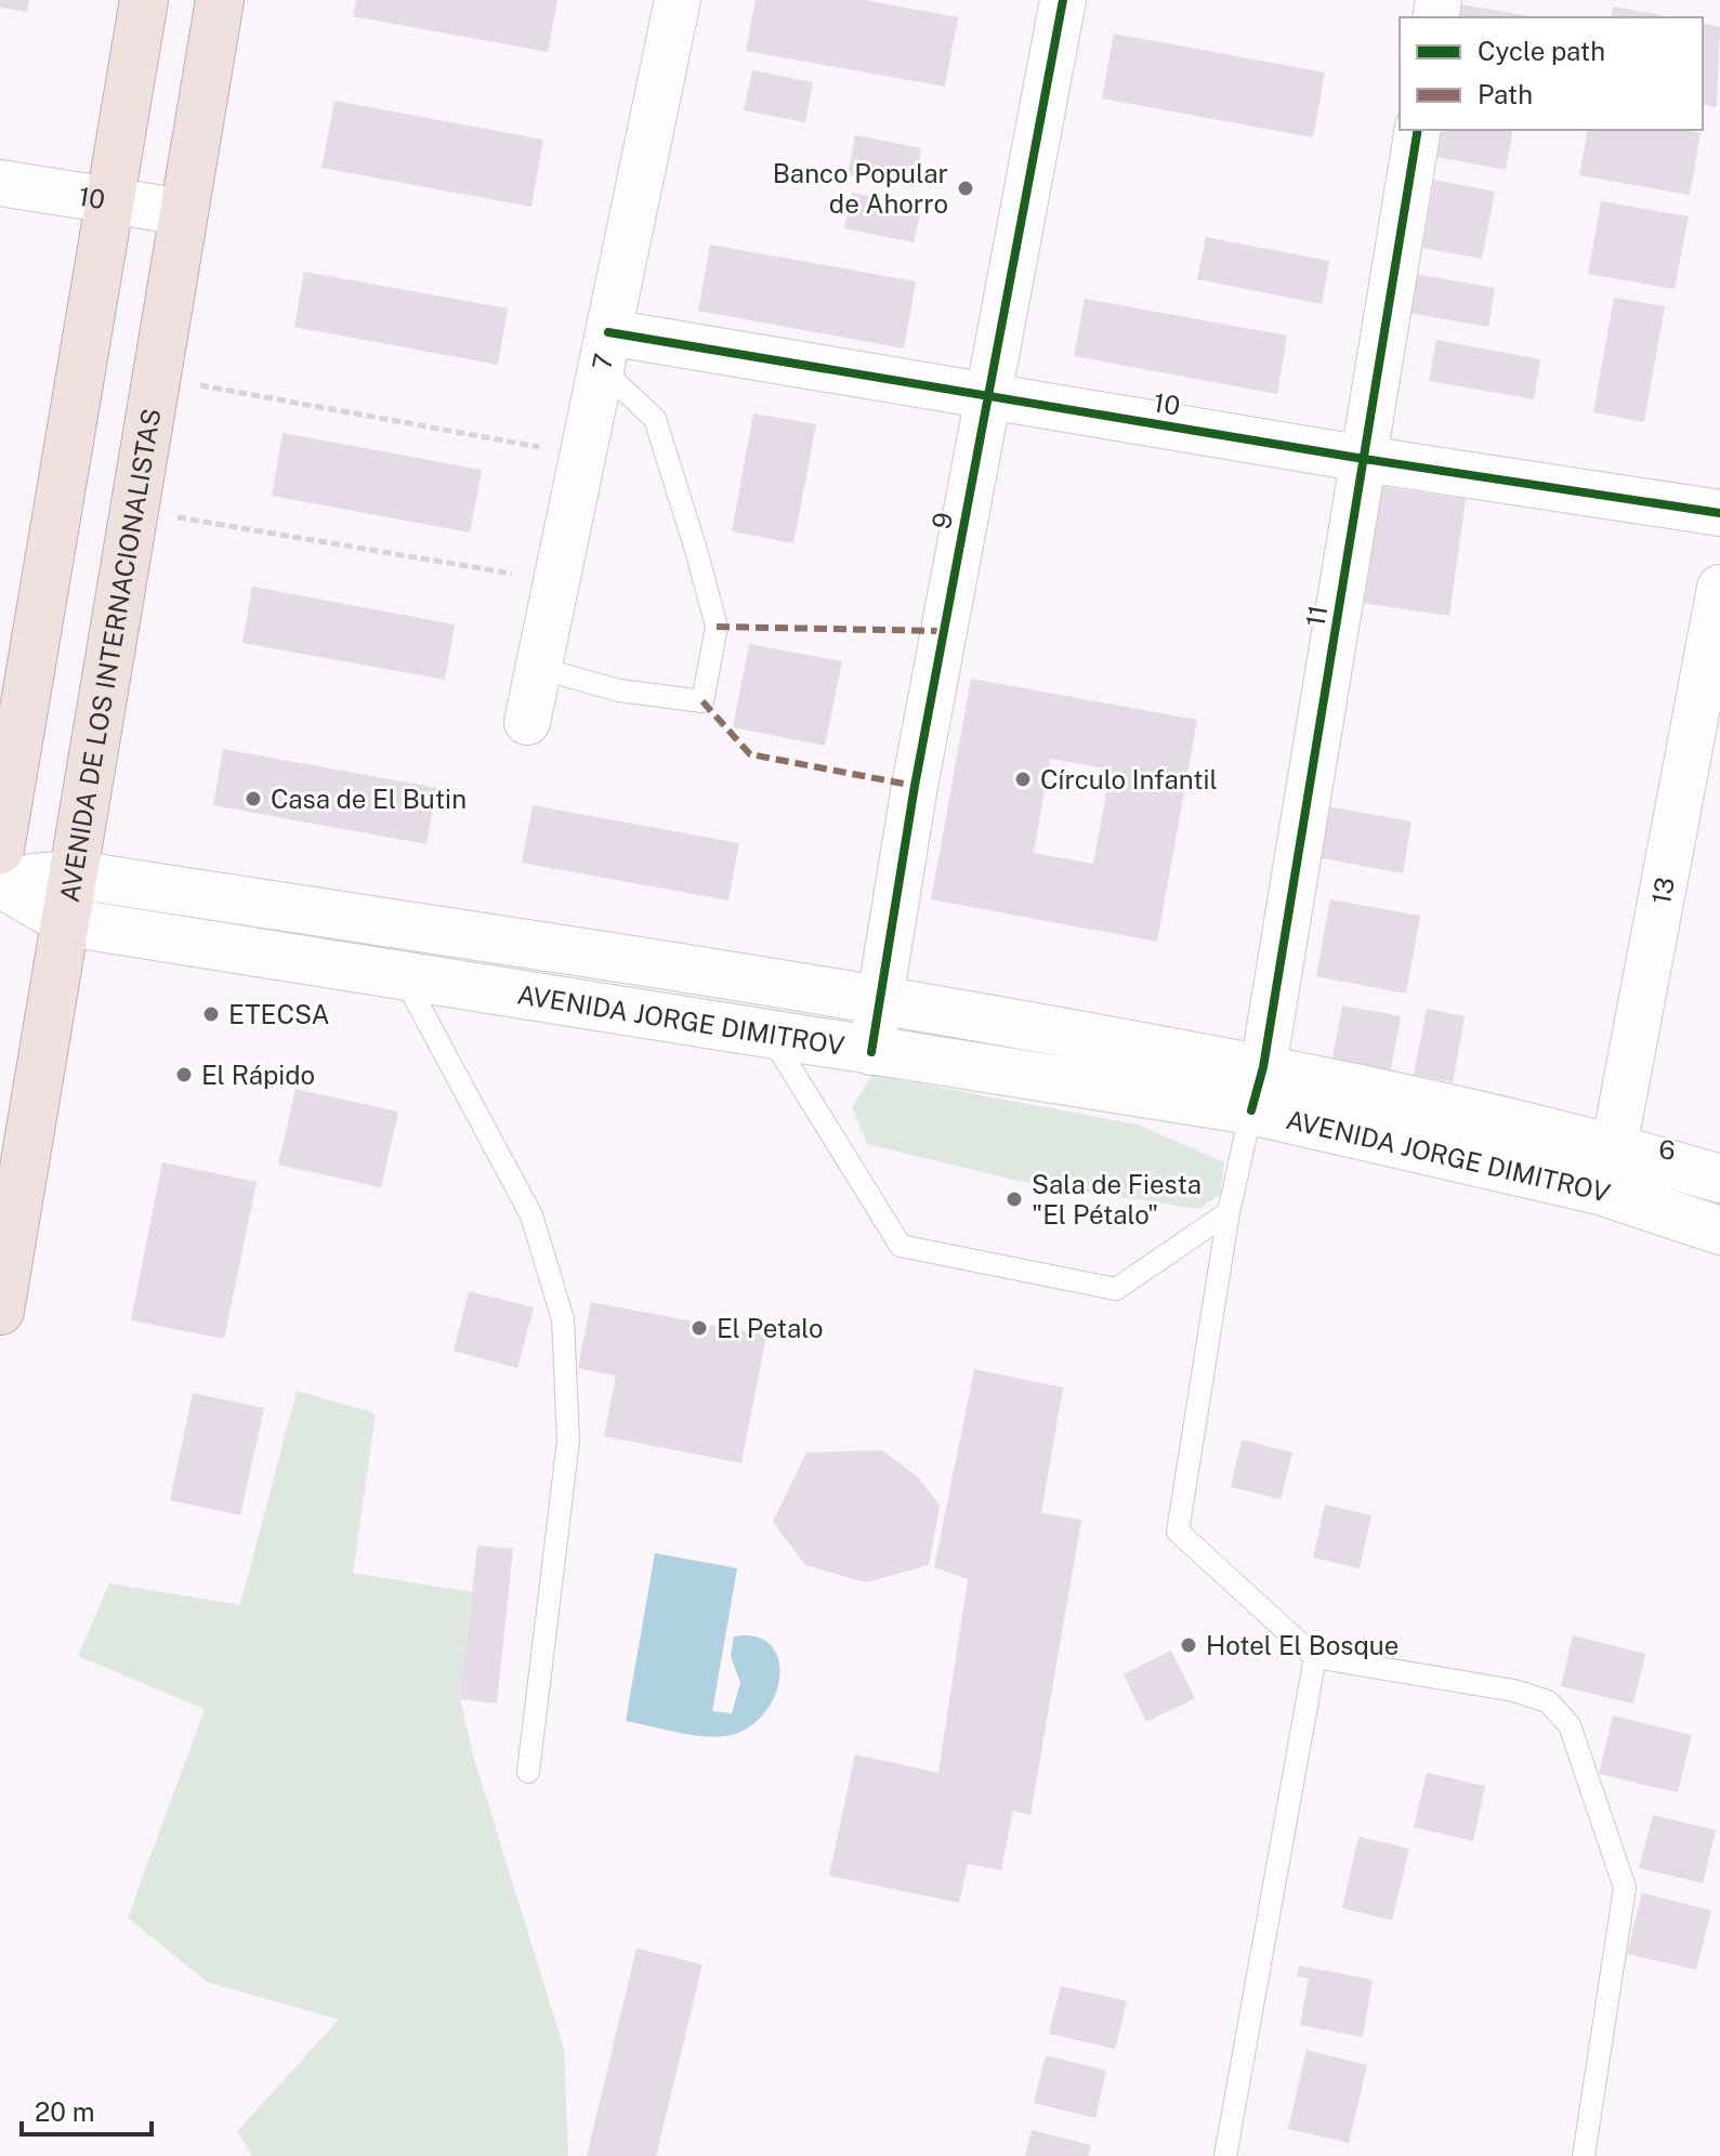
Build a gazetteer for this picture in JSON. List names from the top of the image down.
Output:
{
  "streets": {
    "highway": ["AVENIDA DE LOS INTERNACIONALISTAS"],
    "main road": ["AVENIDA JORGE DIMITROV"],
    "street": [
      "10",
      "7",
      "9",
      "11",
      "13",
      "6"
    ]
  },
  "crossings": [
    ["10", "7"],
    ["10", "9"],
    ["10", "11"],
    ["10", "AVENIDA DE LOS INTERNACIONALISTAS"],
    ["9", "AVENIDA JORGE DIMITROV"],
    ["11", "AVENIDA JORGE DIMITROV"],
    ["AVENIDA DE LOS INTERNACIONALISTAS", "AVENIDA JORGE DIMITROV"],
    ["13", "AVENIDA JORGE DIMITROV"],
    ["13", "6"],
    ["AVENIDA JORGE DIMITROV", "6"]
  ],
  "places": [
    "Banco Popular de Ahorro",
    "Círculo Infantil",
    "Casa de El Butin",
    "ETECSA",
    "El Rápido",
    "Sala de Fiesta \"El Pétalo\"",
    "El Petalo",
    "Hotel El Bosque"
  ],
  "legend": ["Cycle path", "Path"],
  "scale_bar": "20 m"
}
